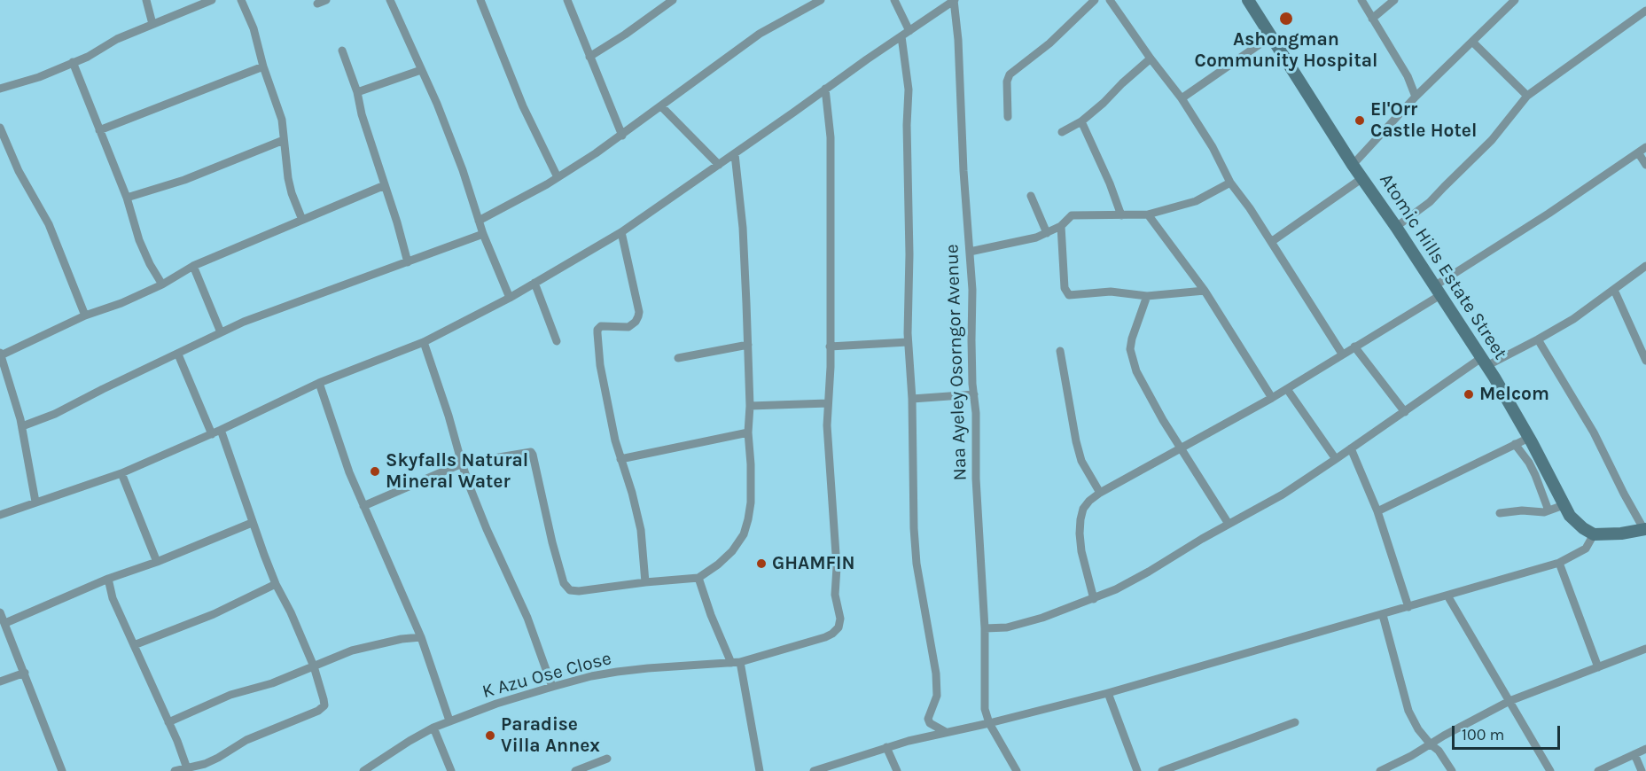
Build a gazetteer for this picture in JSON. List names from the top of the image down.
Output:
{
  "streets": {
    "street": ["Atomic Hills Estate Street", "Naa Ayeley Osorngor Avenue", "K Azu Ose Close"]
  },
  "places": [
    "Ashongman Community Hospital",
    "El'Orr Castle Hotel",
    "Melcom",
    "Skyfalls Natural Mineral Water",
    "GHAMFIN",
    "Paradise Villa Annex"
  ],
  "scale_bar": "100 m"
}
